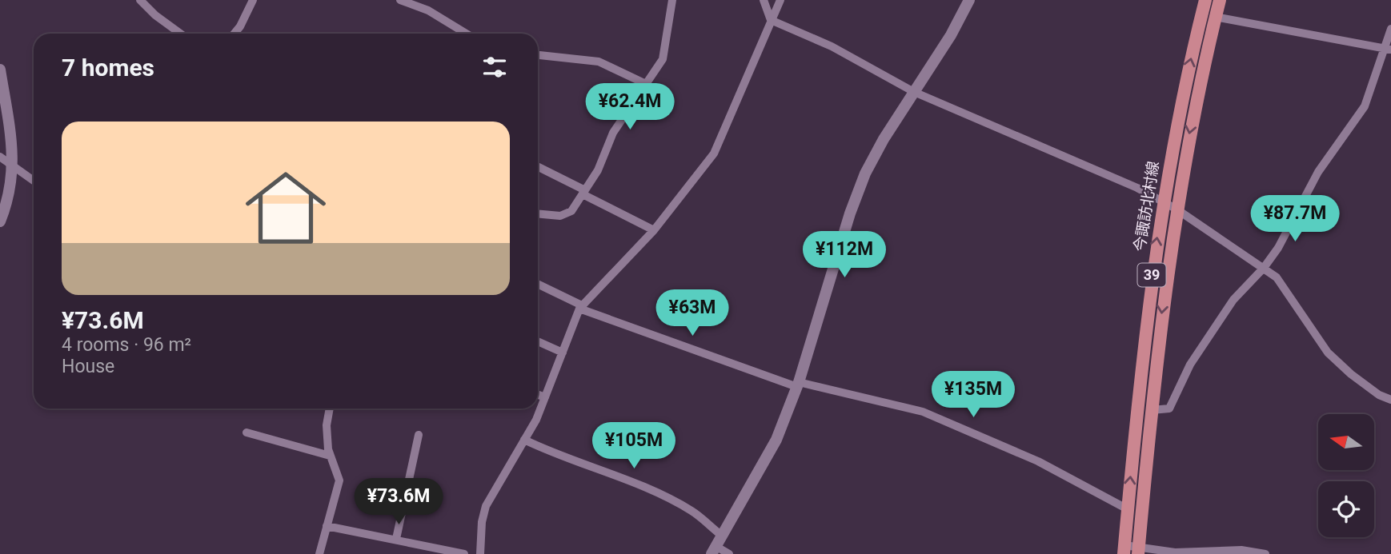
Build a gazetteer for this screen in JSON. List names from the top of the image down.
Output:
{
  "streets": {
    "main road": ["今諏訪北村線", "39"]
  },
  "north": "left",
  "page": {
    "heading": "7 homes",
    "price": [
      "¥62.4M",
      "¥87.7M",
      "¥112M",
      "¥63M",
      "¥135M",
      "¥105M",
      "¥73.6M"
    ],
    "list": [
      {
        "name": "¥73.6M",
        "note": "4 rooms · 96 m² · House"
      }
    ]
  }
}
